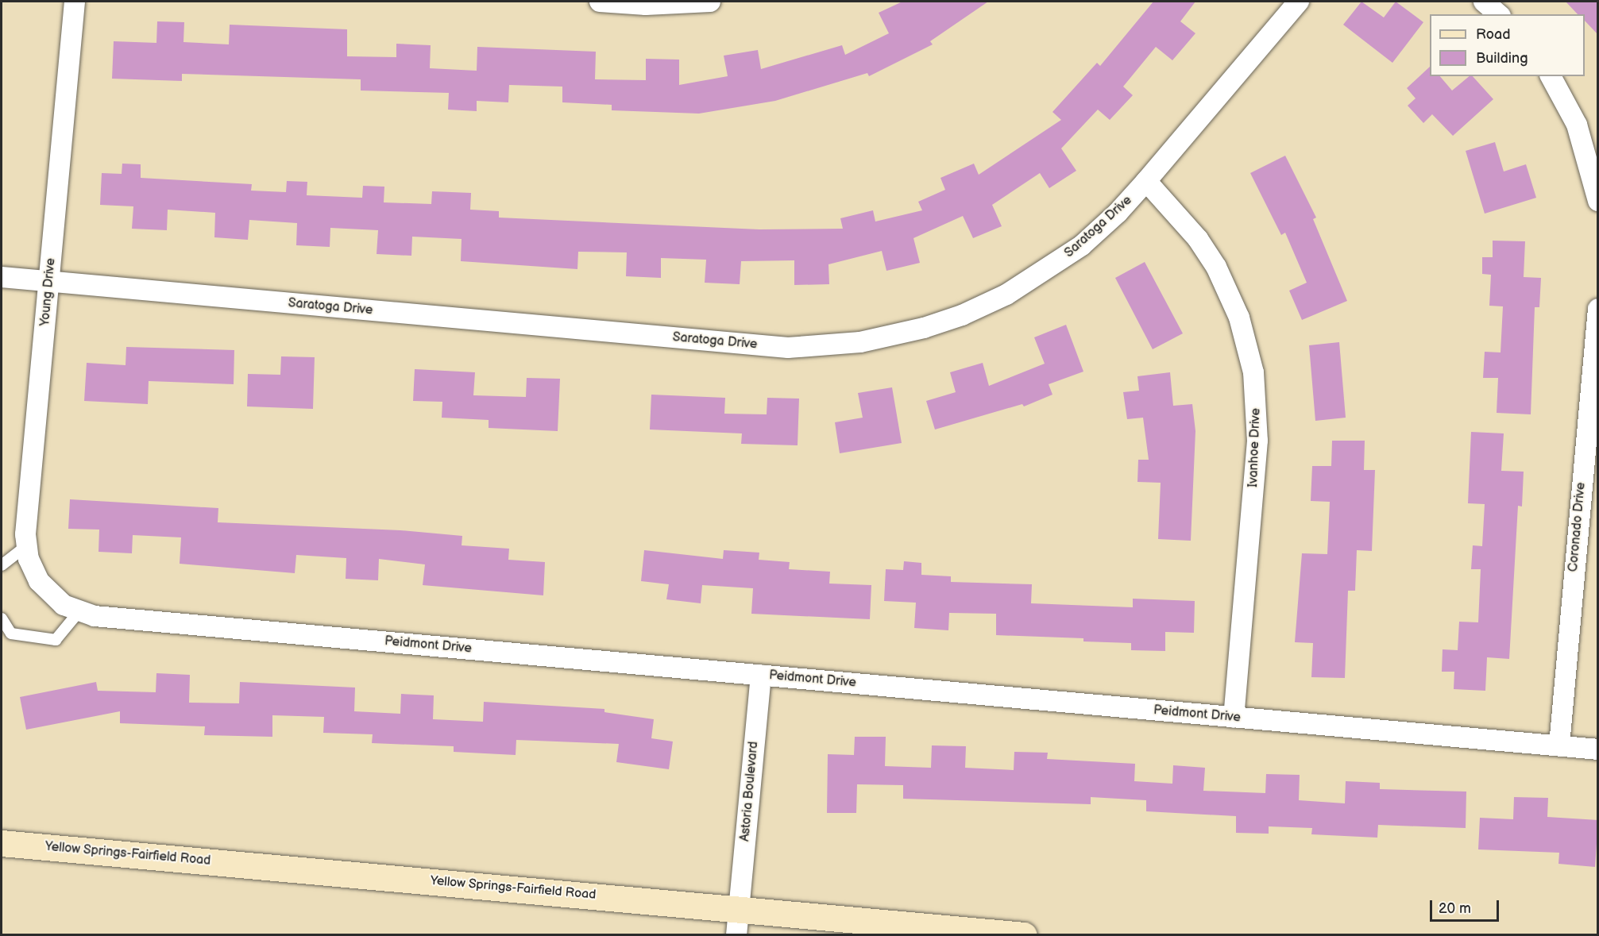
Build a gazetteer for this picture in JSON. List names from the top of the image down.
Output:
{
  "streets": {
    "main road": ["Yellow Springs-Fairfield Road"],
    "street": [
      "Saratoga Drive",
      "Young Drive",
      "Ivanhoe Drive",
      "Coronado Drive",
      "Peidmont Drive",
      "Astoria Boulevard"
    ]
  },
  "crossings": [
    ["Saratoga Drive", "Young Drive"],
    ["Saratoga Drive", "Ivanhoe Drive"],
    ["Young Drive", "Peidmont Drive"],
    ["Ivanhoe Drive", "Peidmont Drive"],
    ["Coronado Drive", "Peidmont Drive"],
    ["Peidmont Drive", "Astoria Boulevard"],
    ["Astoria Boulevard", "Yellow Springs-Fairfield Road"]
  ],
  "legend": ["Road", "Building"],
  "scale_bar": "20 m"
}
